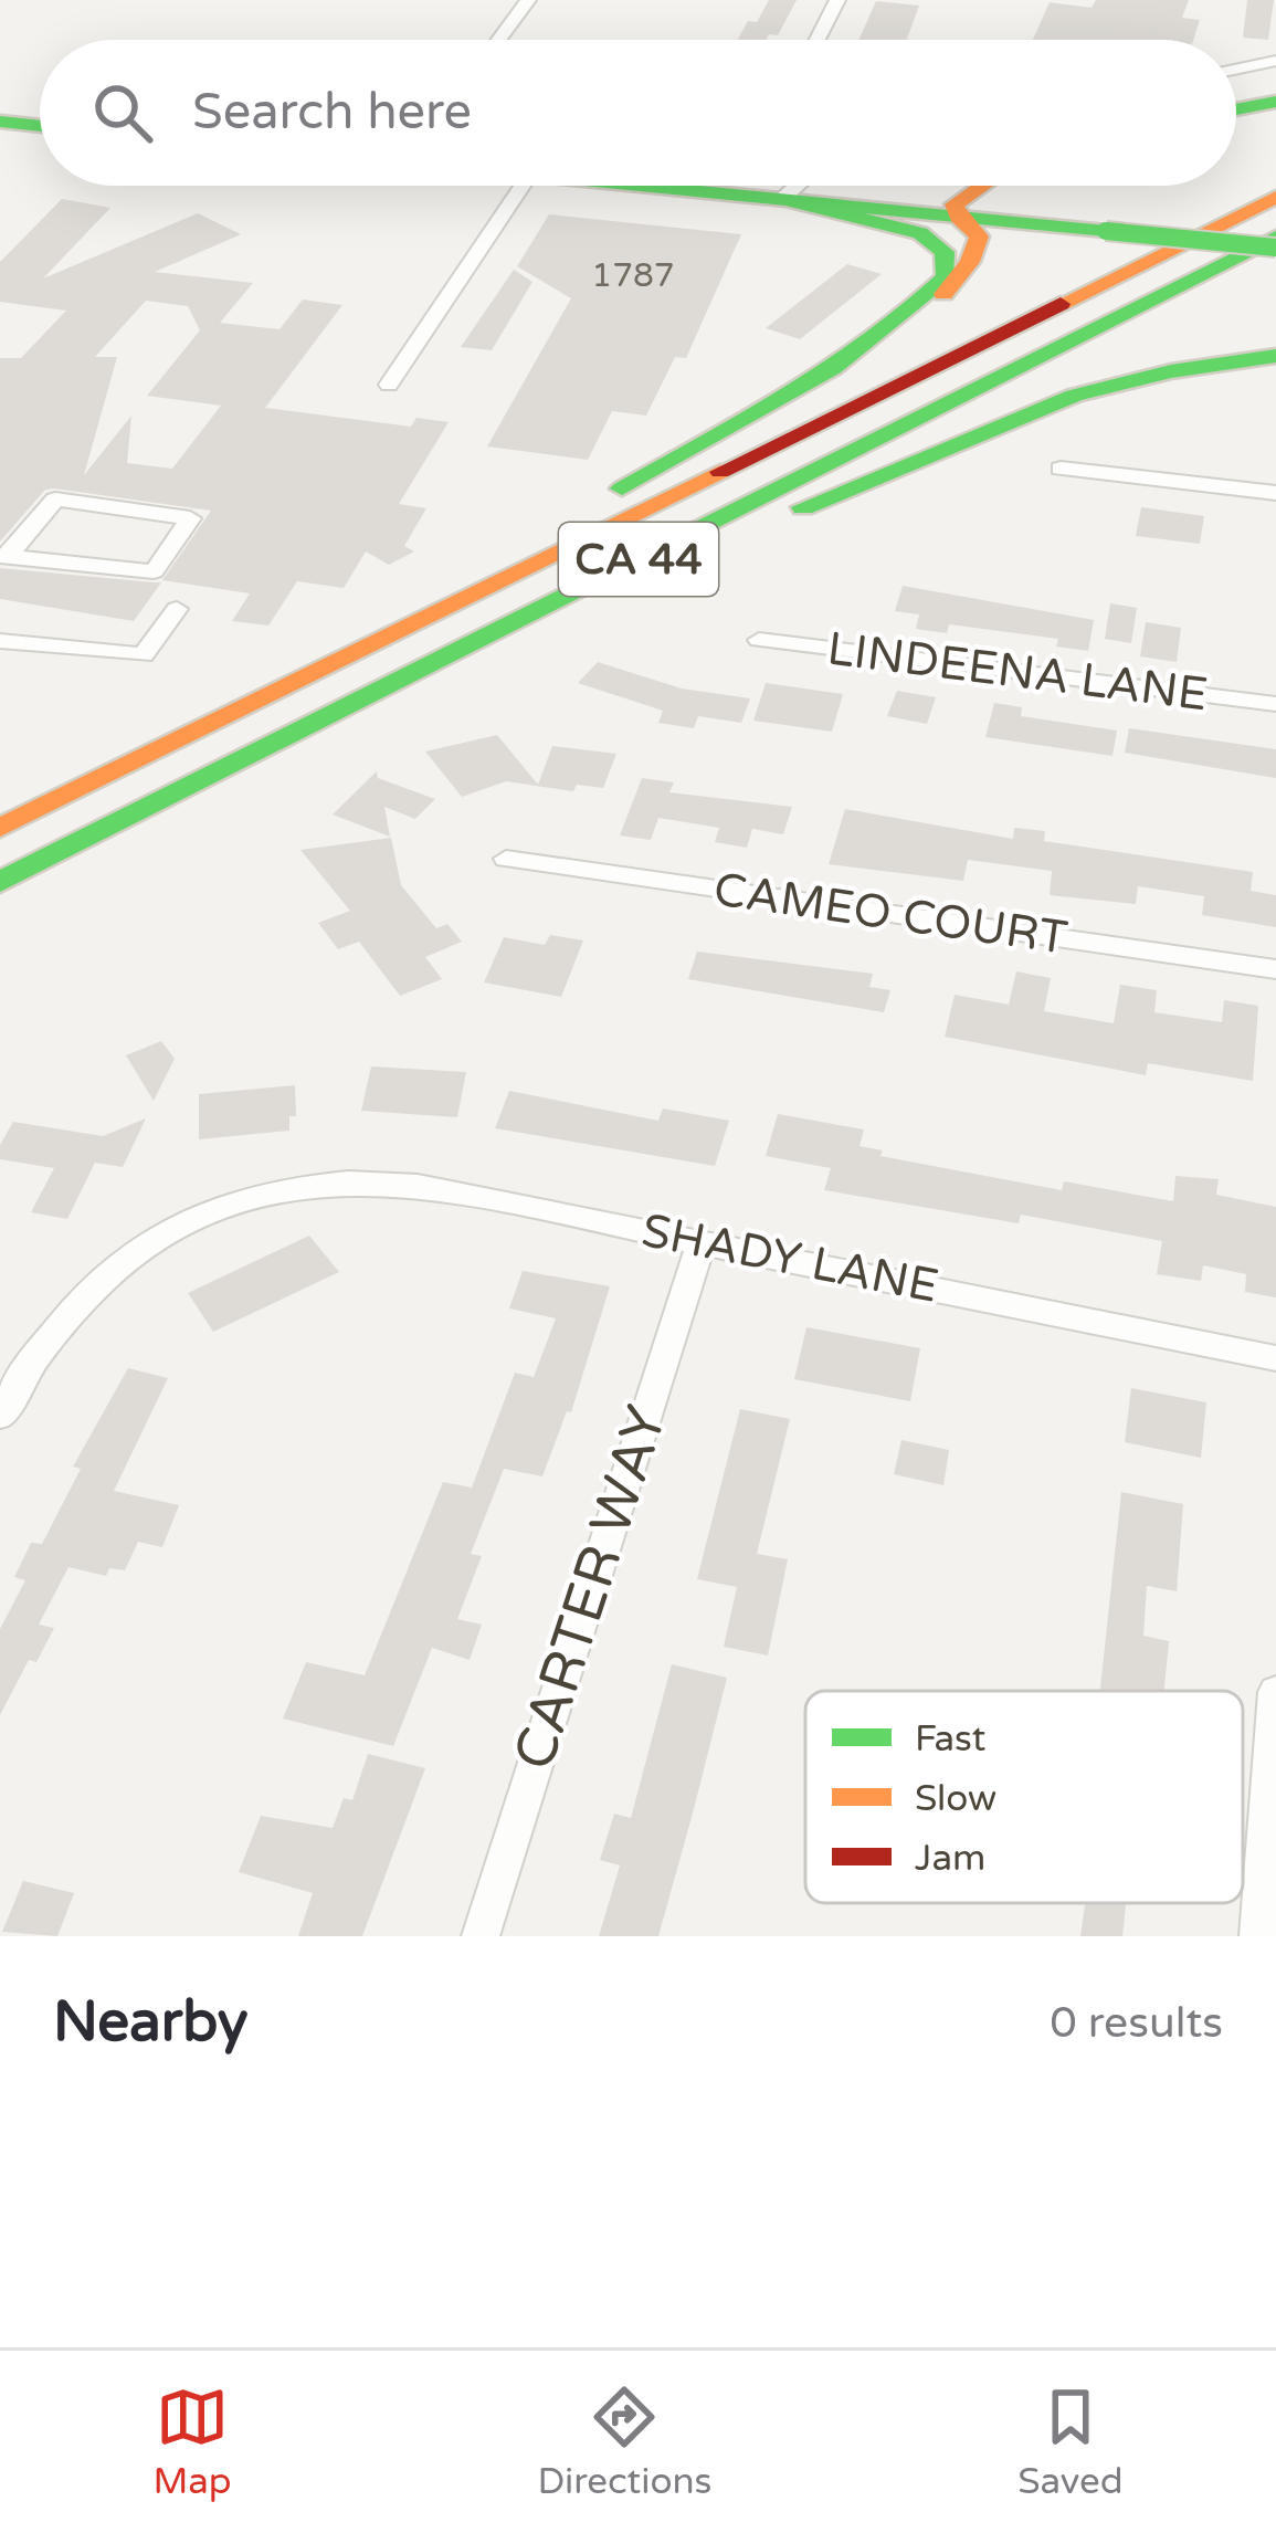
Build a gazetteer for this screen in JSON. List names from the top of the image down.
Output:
{
  "streets": {
    "main road": ["CA 44"],
    "street": [
      "LINDEENA LANE",
      "CAMEO COURT",
      "SHADY LANE",
      "CARTER WAY"
    ]
  },
  "crossings": [
    ["SHADY LANE", "CARTER WAY"]
  ],
  "house_numbers": ["1787"],
  "legend": ["Fast", "Slow", "Jam"],
  "page": {
    "search": "Search here",
    "heading": ["Nearby", "0 results"],
    "nav": ["Map", "Directions", "Saved"]
  }
}
